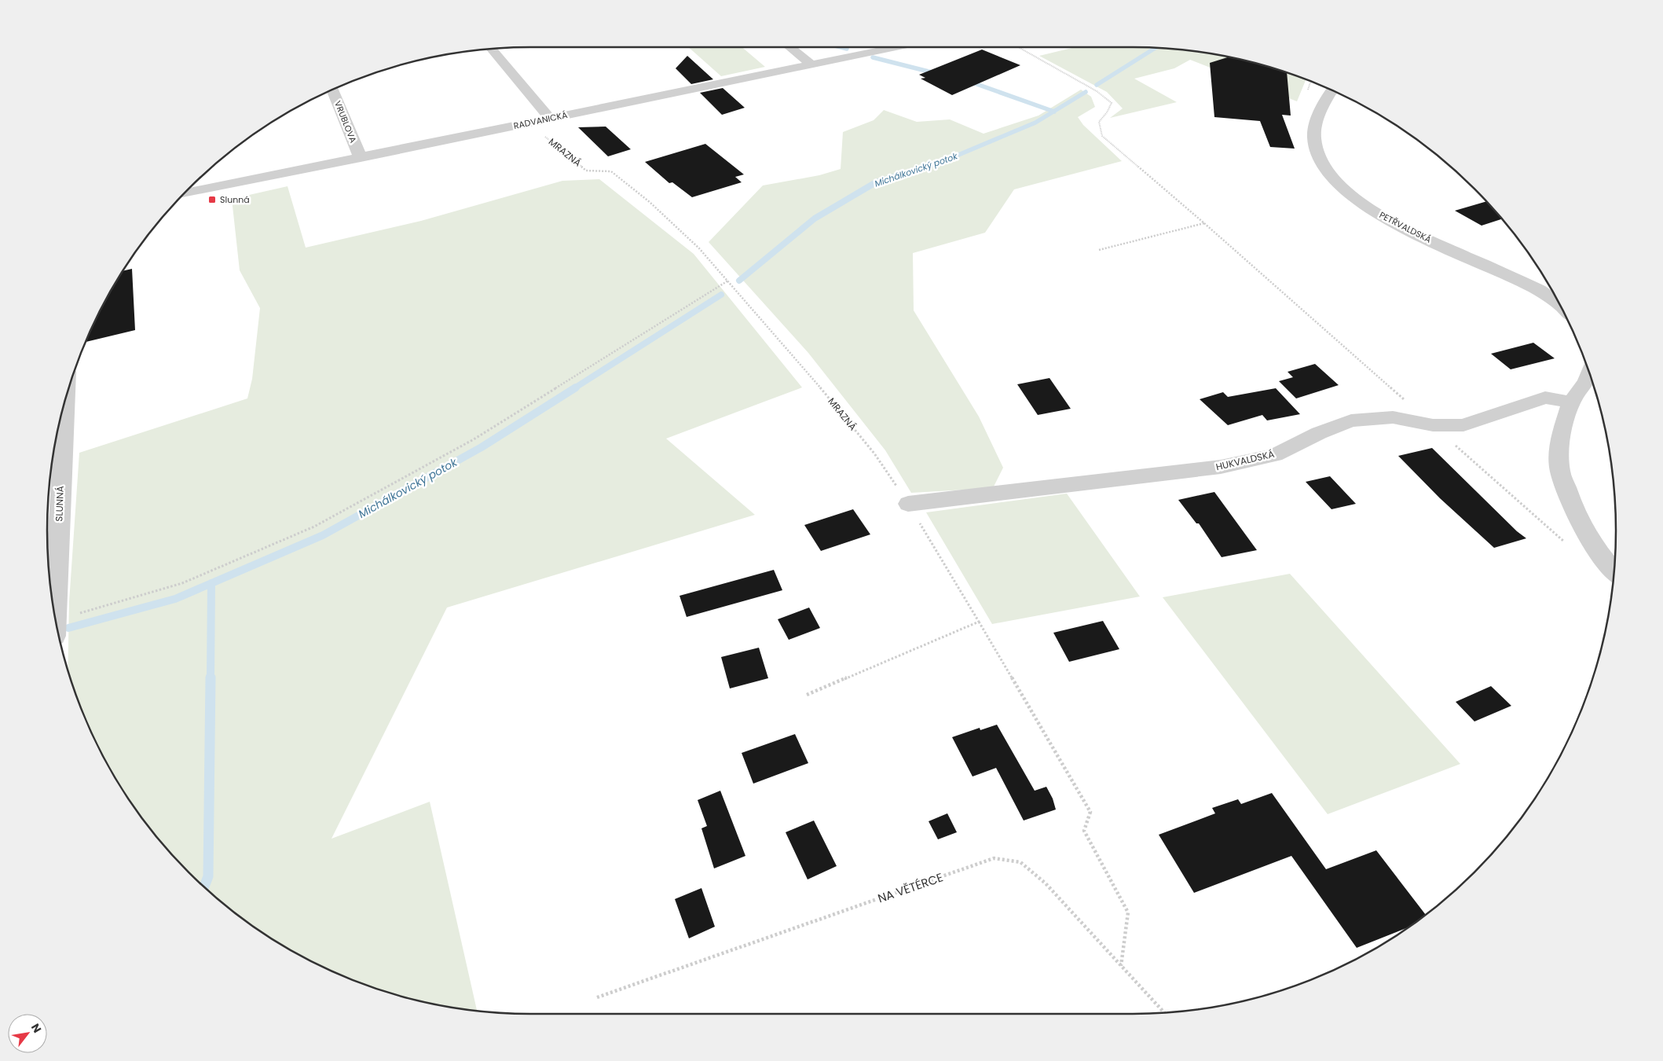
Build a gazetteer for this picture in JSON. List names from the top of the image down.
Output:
{
  "streets": {
    "street": [
      "RADVANICKÁ",
      "VRUBLOVA",
      "PETŘVALDSKÁ",
      "HUKVALDSKÁ",
      "SLUNNÁ"
    ],
    "path": ["MRAZNÁ", "NA VĚTÉRCE"]
  },
  "crossings": [
    ["RADVANICKÁ", "VRUBLOVA"],
    ["RADVANICKÁ", "MRAZNÁ"],
    ["MRAZNÁ", "HUKVALDSKÁ"],
    ["MRAZNÁ", "NA VĚTÉRCE"]
  ],
  "water": ["Michálkovický potok"],
  "places": {
    "transit": ["Slunná"]
  },
  "north": "top right"
}
